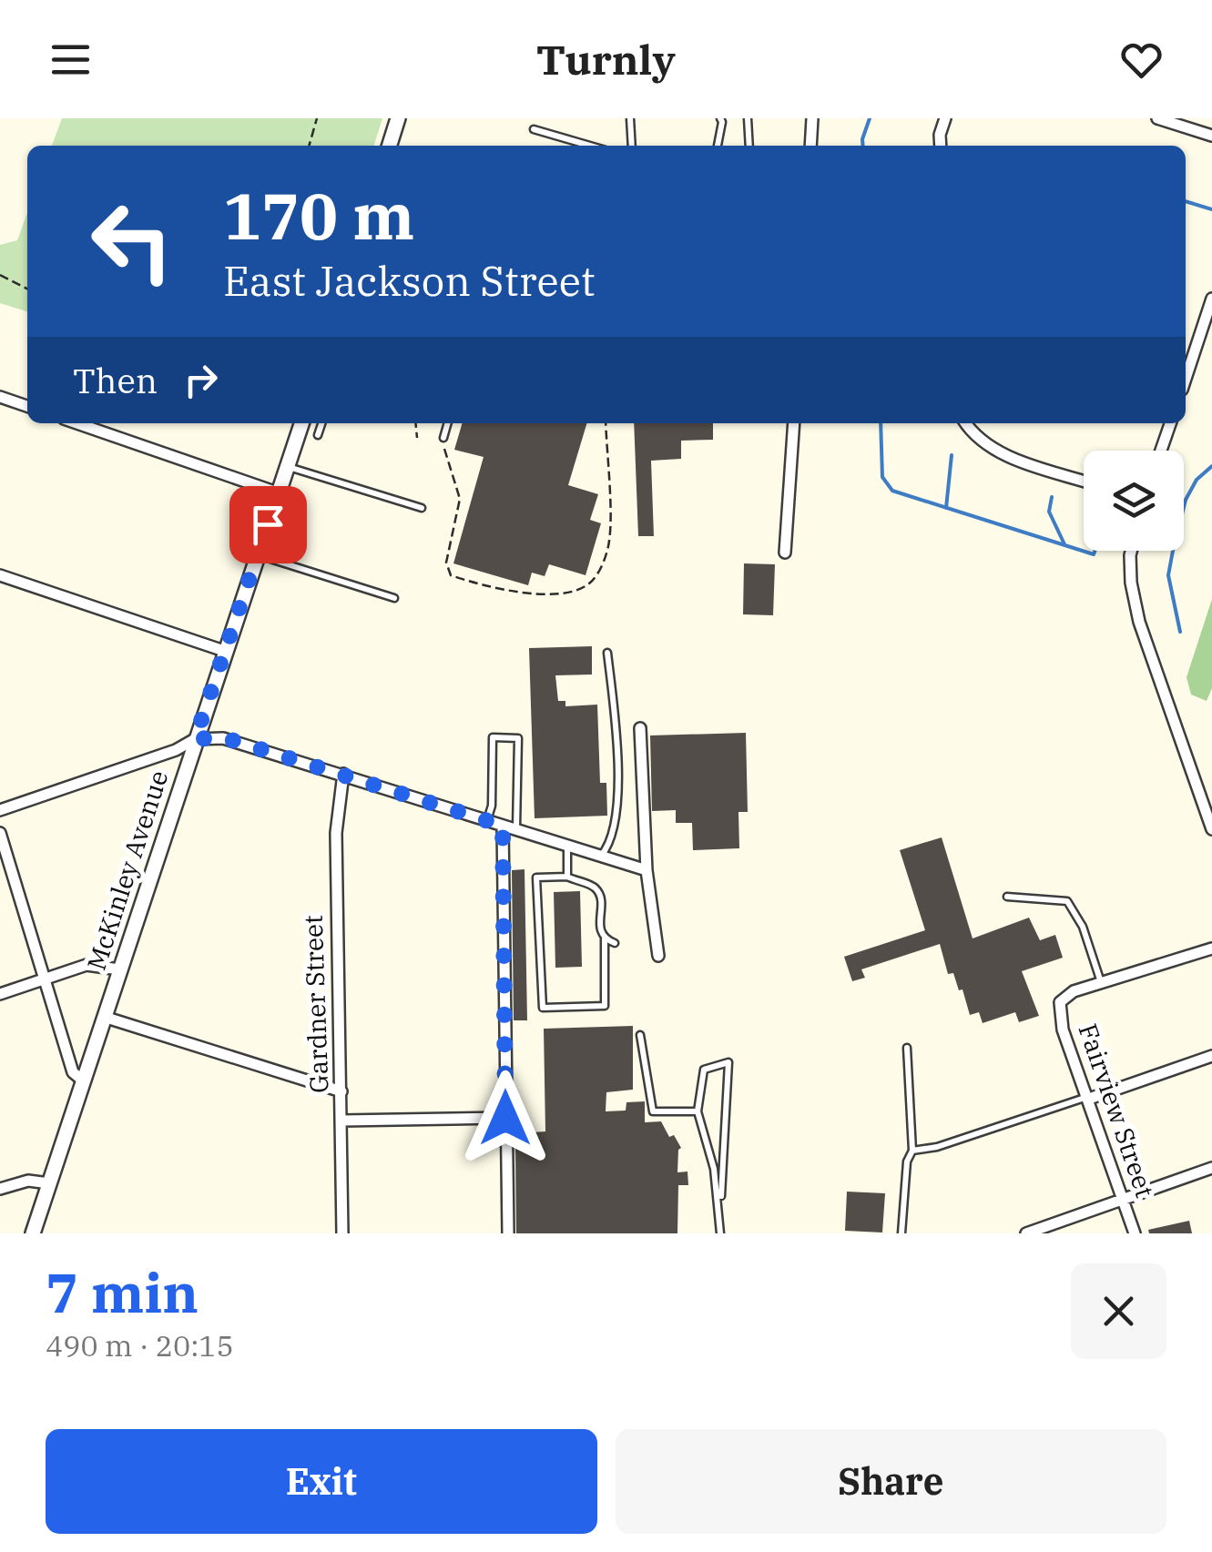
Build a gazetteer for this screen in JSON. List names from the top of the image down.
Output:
{
  "streets": {
    "street": ["McKinley Avenue", "Gardner Street", "Fairview Street"]
  },
  "page": {
    "header": "Turnly",
    "turn": ["170 m", "East Jackson Street"],
    "then": "Then",
    "heading": ["7 min", "490 m · 20:15"],
    "buttons": ["Exit", "Share"]
  }
}
